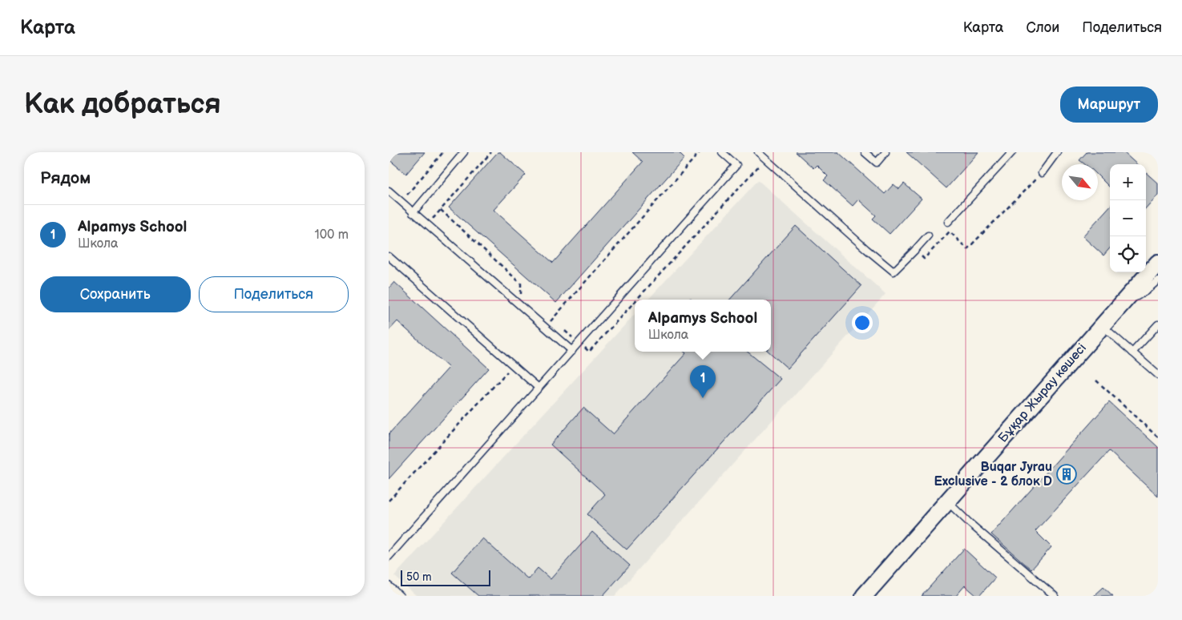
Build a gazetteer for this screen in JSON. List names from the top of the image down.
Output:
{
  "streets": {
    "street": ["Бұқар Жырау көшесі"]
  },
  "places": {
    "building": ["Buqar Jyrau Exclusive - 2 блок D"]
  },
  "scale_bar": "50 m",
  "north": "bottom right",
  "page": {
    "header": "Карта",
    "nav": ["Карта", "Слои", "Поделиться"],
    "buttons": [
      "Маршрут",
      ["Сохранить", "Поделиться"]
    ],
    "title": "Как добраться",
    "heading": "Рядом",
    "map_buttons": ["+", "−"],
    "list": [
      {
        "mark": "1",
        "name": "Alpamys School",
        "note": "Школа",
        "value": "100 m"
      }
    ],
    "popup": ["Alpamys School", "Школа"],
    "pins": "1",
    "scale": "50 m"
  }
}
